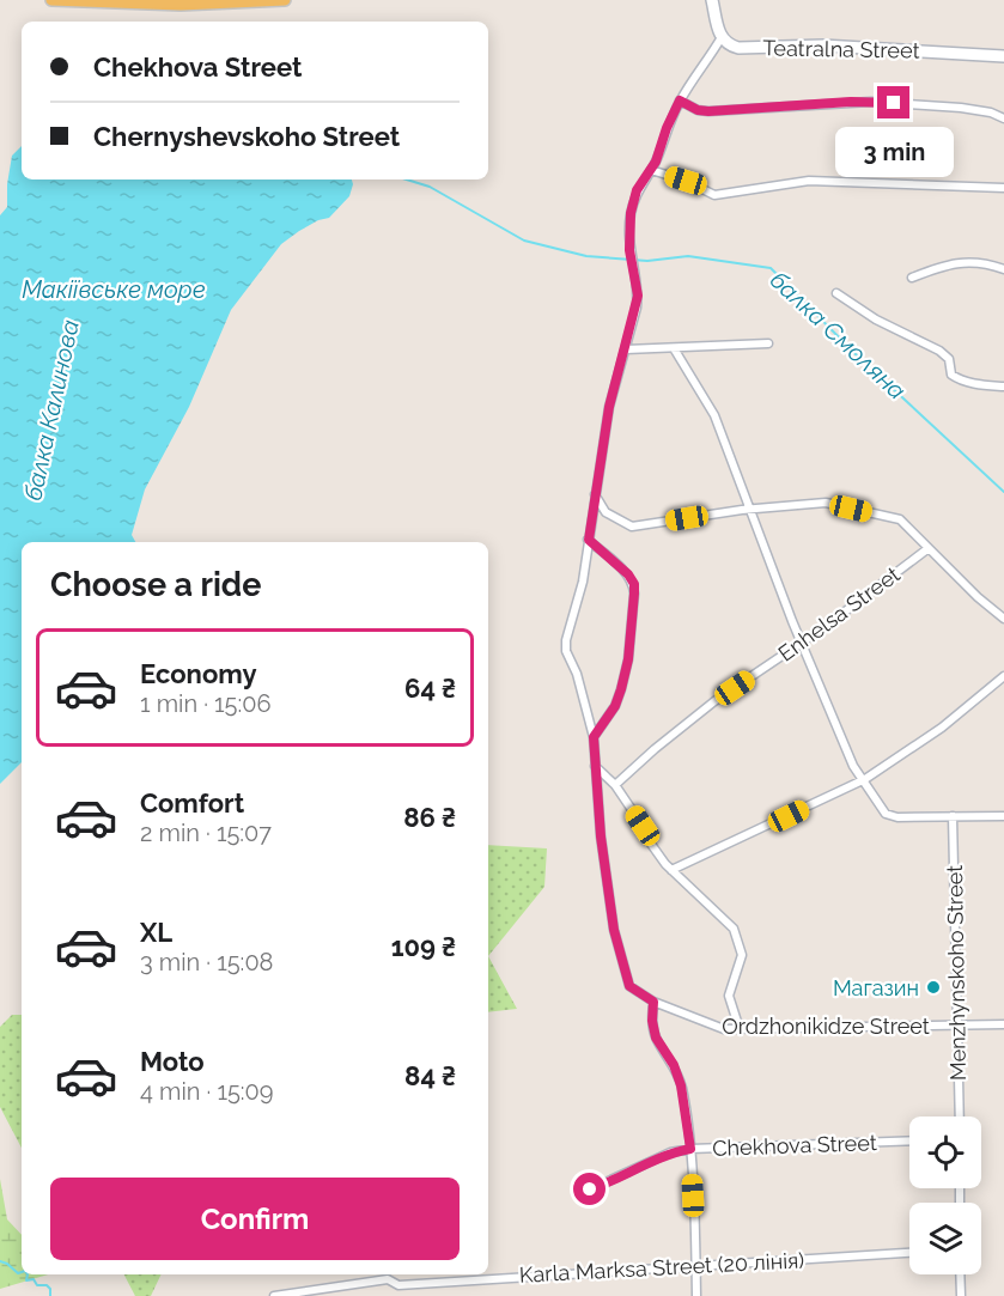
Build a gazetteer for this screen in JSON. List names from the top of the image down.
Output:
{
  "streets": {
    "street": [
      "Teatralna Street",
      "Enhelsa Street",
      "Menzhynskoho Street",
      "Ordzhonikidze Street",
      "Chekhova Street",
      "Karla Marksa Street (20 лiнiя)"
    ]
  },
  "crossings": [
    ["Teatralna Street", "Ordzhonikidze Street"],
    ["Menzhynskoho Street", "Ordzhonikidze Street"]
  ],
  "water": ["Макіївське море", "балка Смоляна", "балка Калинова"],
  "places": ["Магазин"],
  "page": {
    "banner": ["Chekhova Street", "Chernyshevskoho Street"],
    "bubble": "3 min",
    "heading": "Choose a ride",
    "list": [
      {
        "name": "Economy",
        "note": "1 min · 15:06",
        "value": "64 ₴"
      },
      {
        "name": "Comfort",
        "note": "2 min · 15:07",
        "value": "86 ₴"
      },
      {
        "name": "XL",
        "note": "3 min · 15:08",
        "value": "109 ₴"
      },
      {
        "name": "Moto",
        "note": "4 min · 15:09",
        "value": "84 ₴"
      }
    ],
    "buttons": "Confirm"
  }
}
